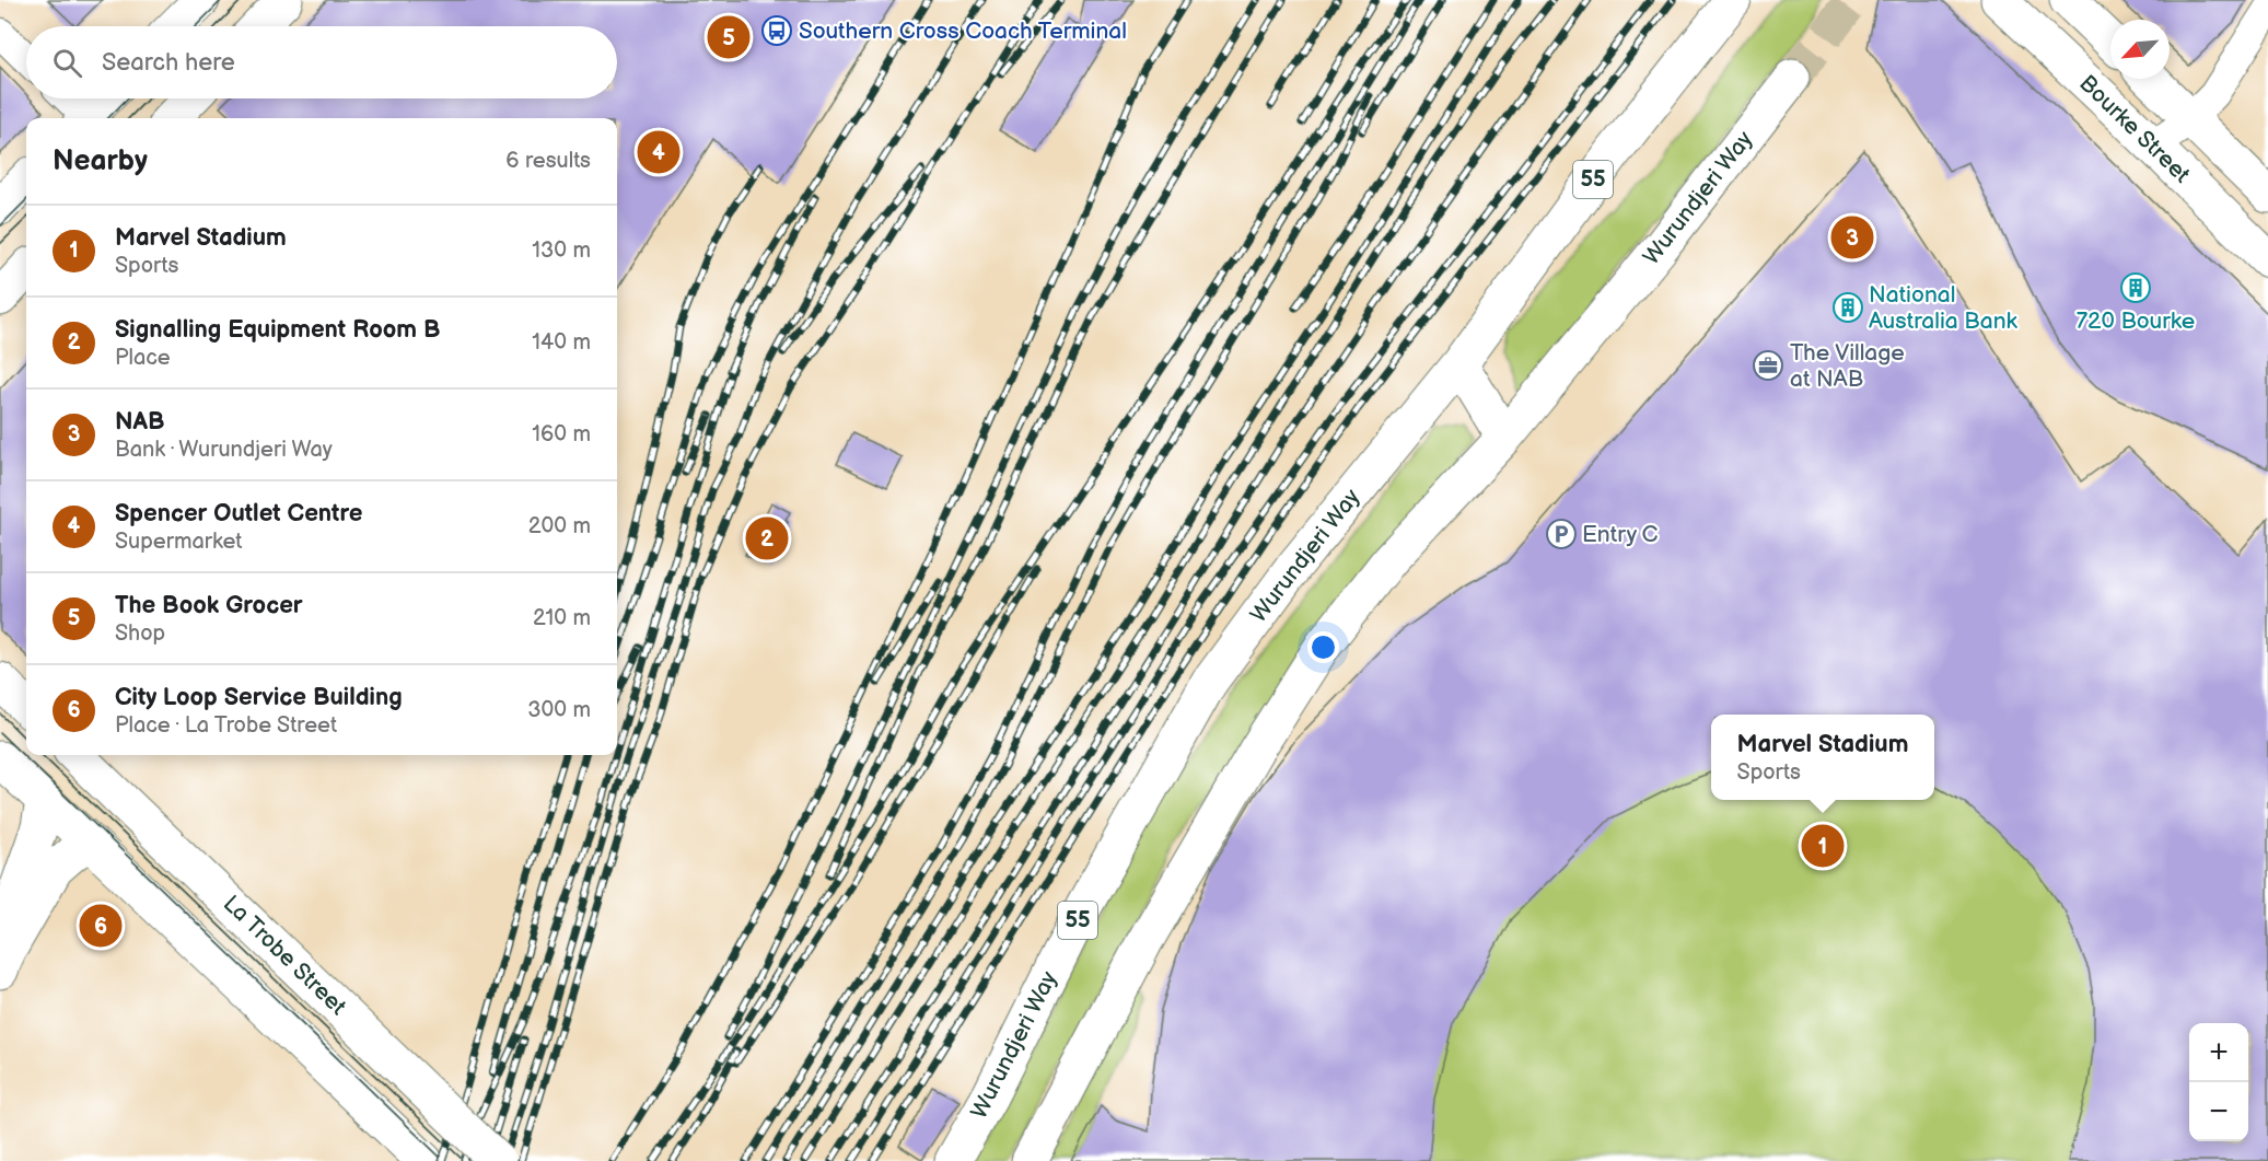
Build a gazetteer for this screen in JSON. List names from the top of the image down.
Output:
{
  "streets": {
    "main road": [
      "Bourke Street",
      "55",
      "Wurundjeri Way",
      "La Trobe Street"
    ]
  },
  "places": {
    "bus stop": ["Southern Cross Coach Terminal"],
    "building": ["720 Bourke", "National Australia Bank"],
    "office": ["The Village at NAB"],
    "parking": ["Entry C"]
  },
  "north": "bottom left",
  "page": {
    "pins": [
      "5",
      "4",
      "3",
      "2",
      "1",
      "6"
    ],
    "search": "Search here",
    "heading": ["Nearby", "6 results"],
    "list": [
      {
        "mark": "1",
        "name": "Marvel Stadium",
        "note": "Sports",
        "value": "130 m"
      },
      {
        "mark": "2",
        "name": "Signalling Equipment Room B",
        "note": "Place",
        "value": "140 m"
      },
      {
        "mark": "3",
        "name": "NAB",
        "note": "Bank · Wurundjeri Way",
        "value": "160 m"
      },
      {
        "mark": "4",
        "name": "Spencer Outlet Centre",
        "note": "Supermarket",
        "value": "200 m"
      },
      {
        "mark": "5",
        "name": "The Book Grocer",
        "note": "Shop",
        "value": "210 m"
      },
      {
        "mark": "6",
        "name": "City Loop Service Building",
        "note": "Place · La Trobe Street",
        "value": "300 m"
      }
    ],
    "popup": ["Marvel Stadium", "Sports"],
    "map_buttons": ["+", "−"]
  }
}
